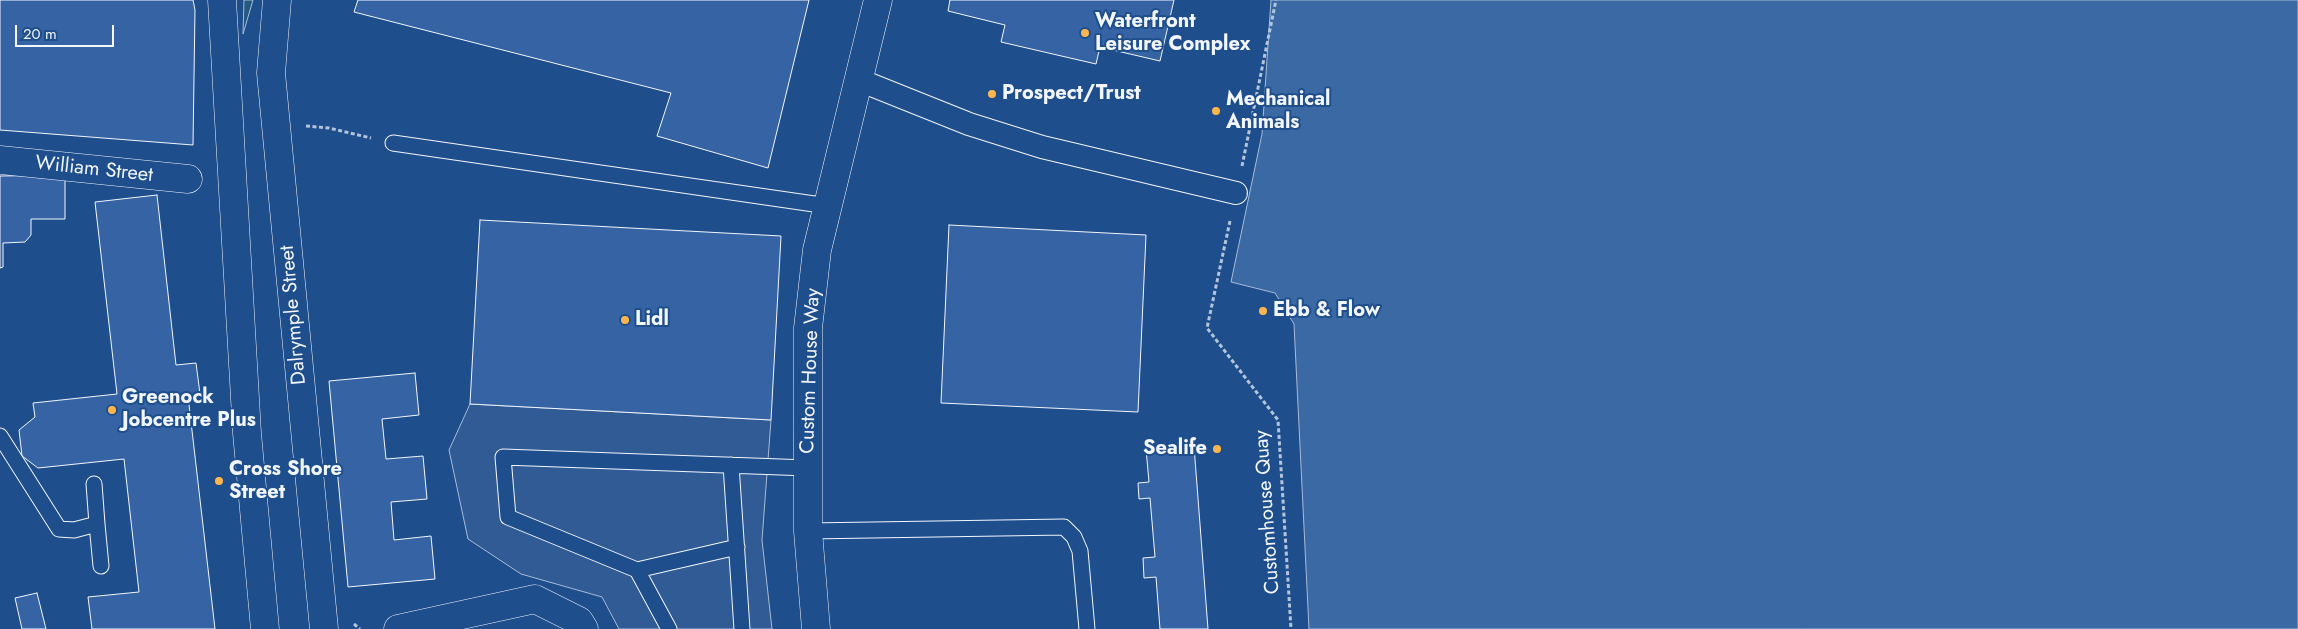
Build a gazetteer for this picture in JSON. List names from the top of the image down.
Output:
{
  "streets": {
    "main road": ["William Street", "Dalrymple Street", "Custom House Way"],
    "path": ["Customhouse Quay"]
  },
  "places": [
    "Waterfront Leisure Complex",
    "Prospect/Trust",
    "Mechanical Animals",
    "Ebb & Flow",
    "Lidl",
    "Greenock Jobcentre Plus",
    "Sealife",
    "Cross Shore Street"
  ],
  "scale_bar": "20 m"
}
